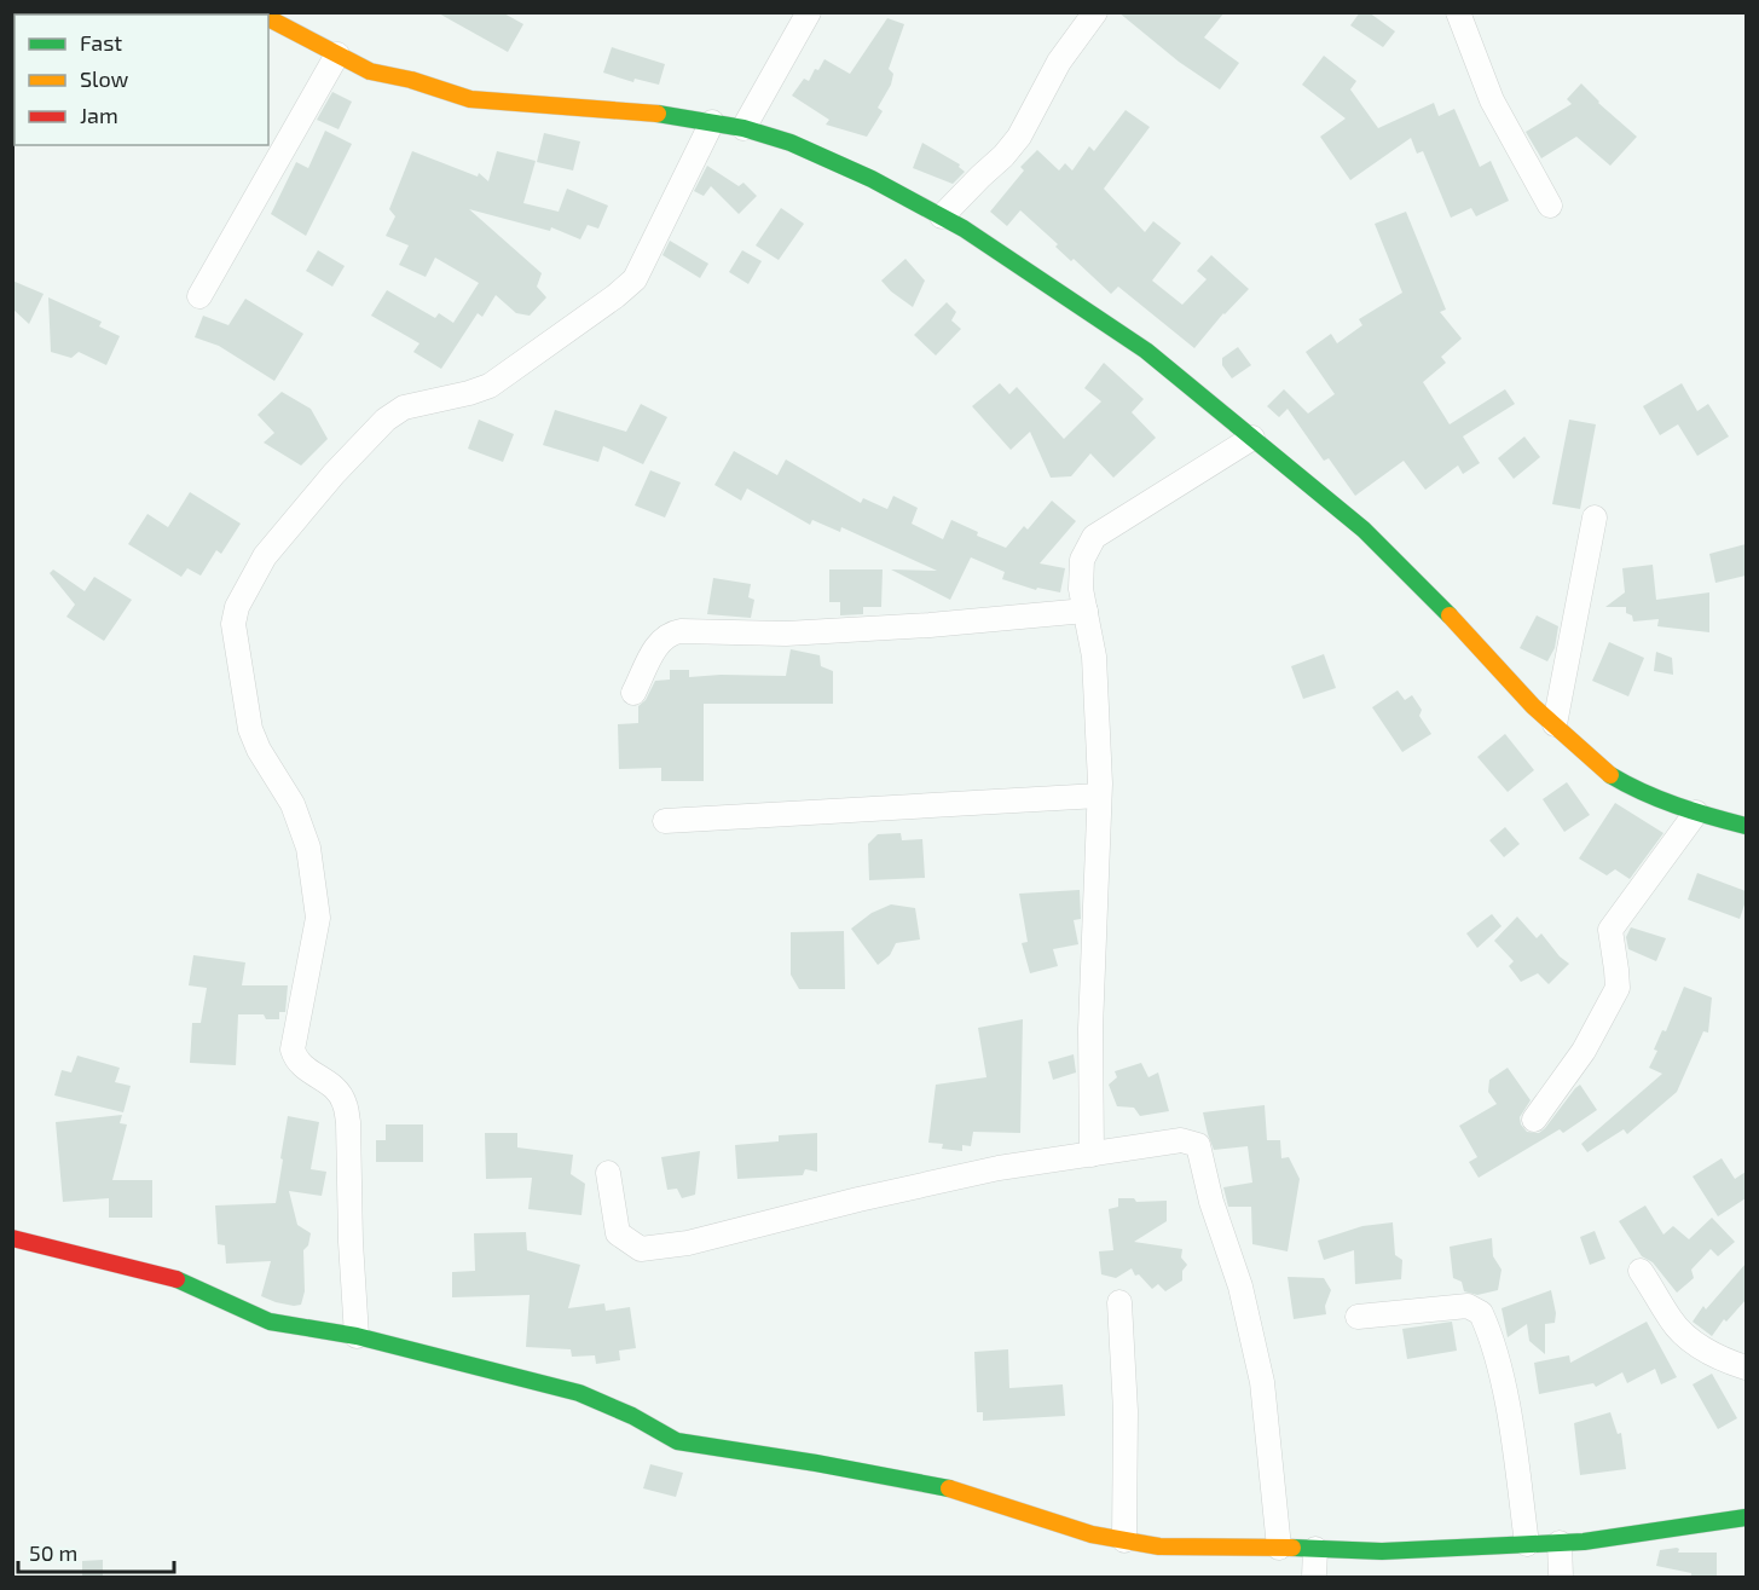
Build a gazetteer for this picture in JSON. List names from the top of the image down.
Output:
{
  "legend": ["Fast", "Slow", "Jam"],
  "scale_bar": "50 m"
}
